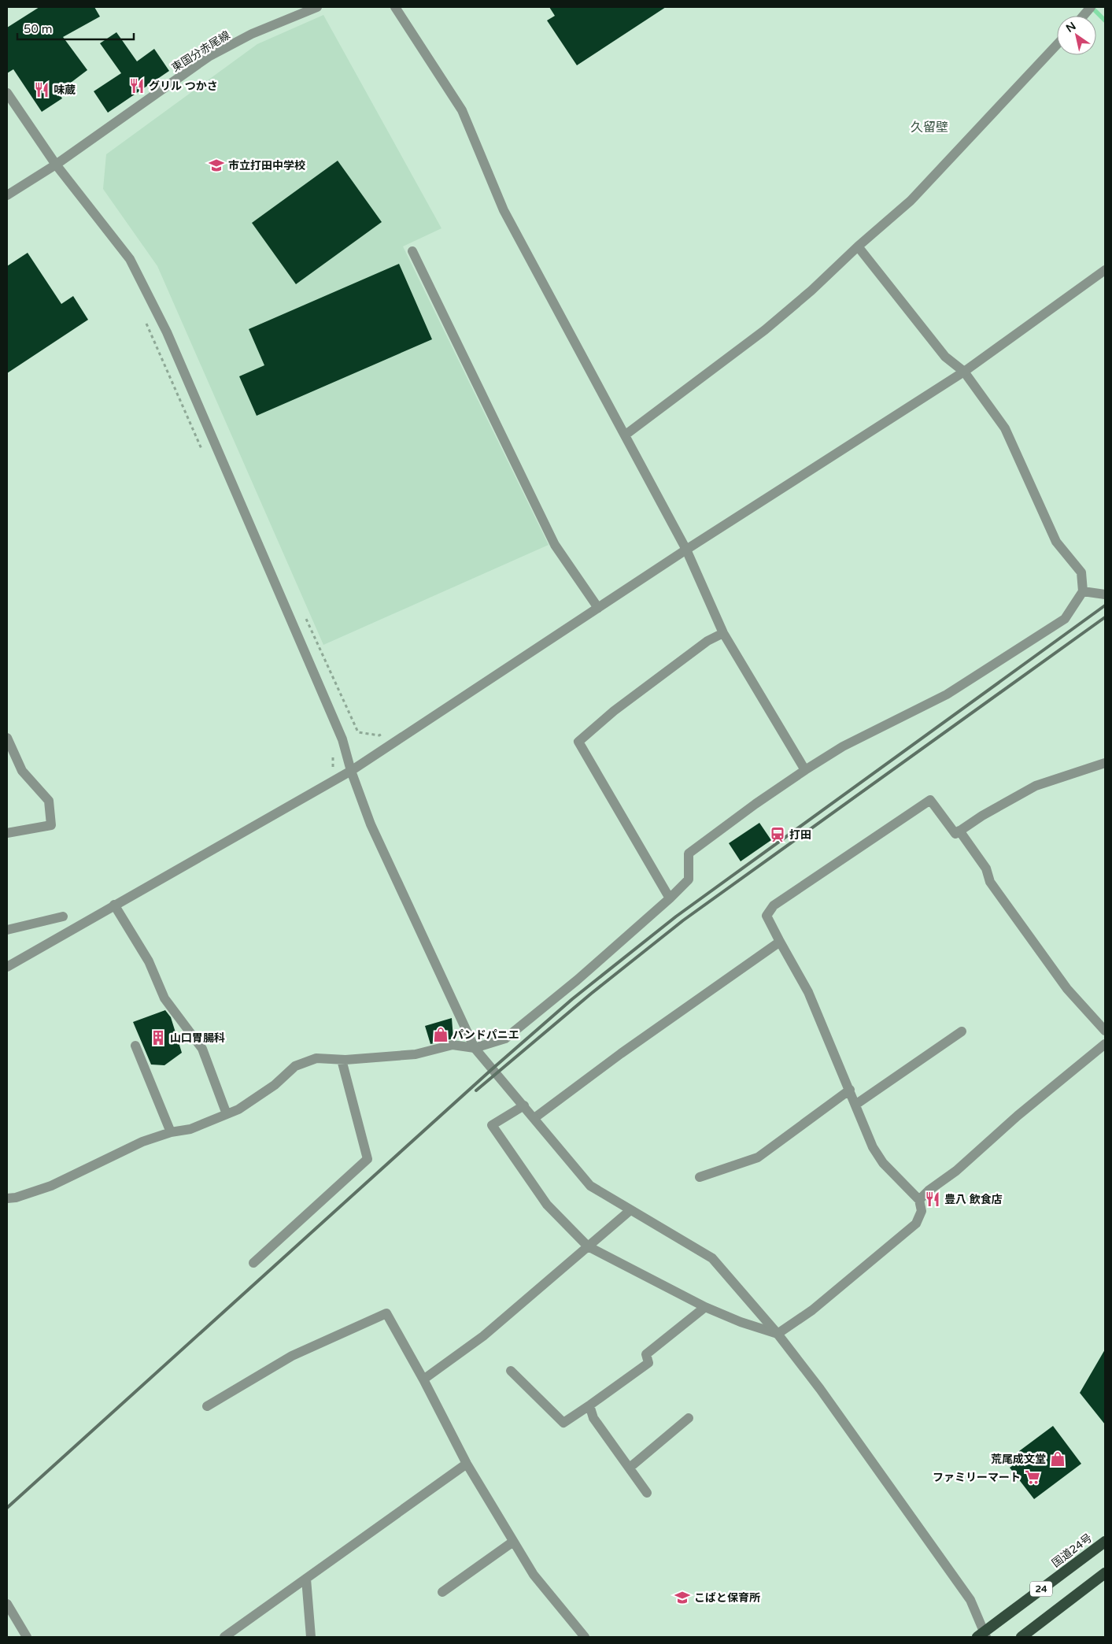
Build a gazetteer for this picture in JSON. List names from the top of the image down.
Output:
{
  "streets": {
    "highway": ["国道24号", "24"],
    "street": ["東国分赤尾線"]
  },
  "districts": ["久留壁"],
  "places": {
    "restaurant": ["グリル つかさ", "味蔵", "豊八 飲食店"],
    "school or university": ["市立打田中学校", "こばと保育所"],
    "station": ["打田"],
    "shop": ["パンドパニエ", "荒尾成文堂"],
    "building": ["山口胃腸科"],
    "supermarket": ["ファミリーマート"]
  },
  "scale_bar": "50 m",
  "north": "top left"
}
